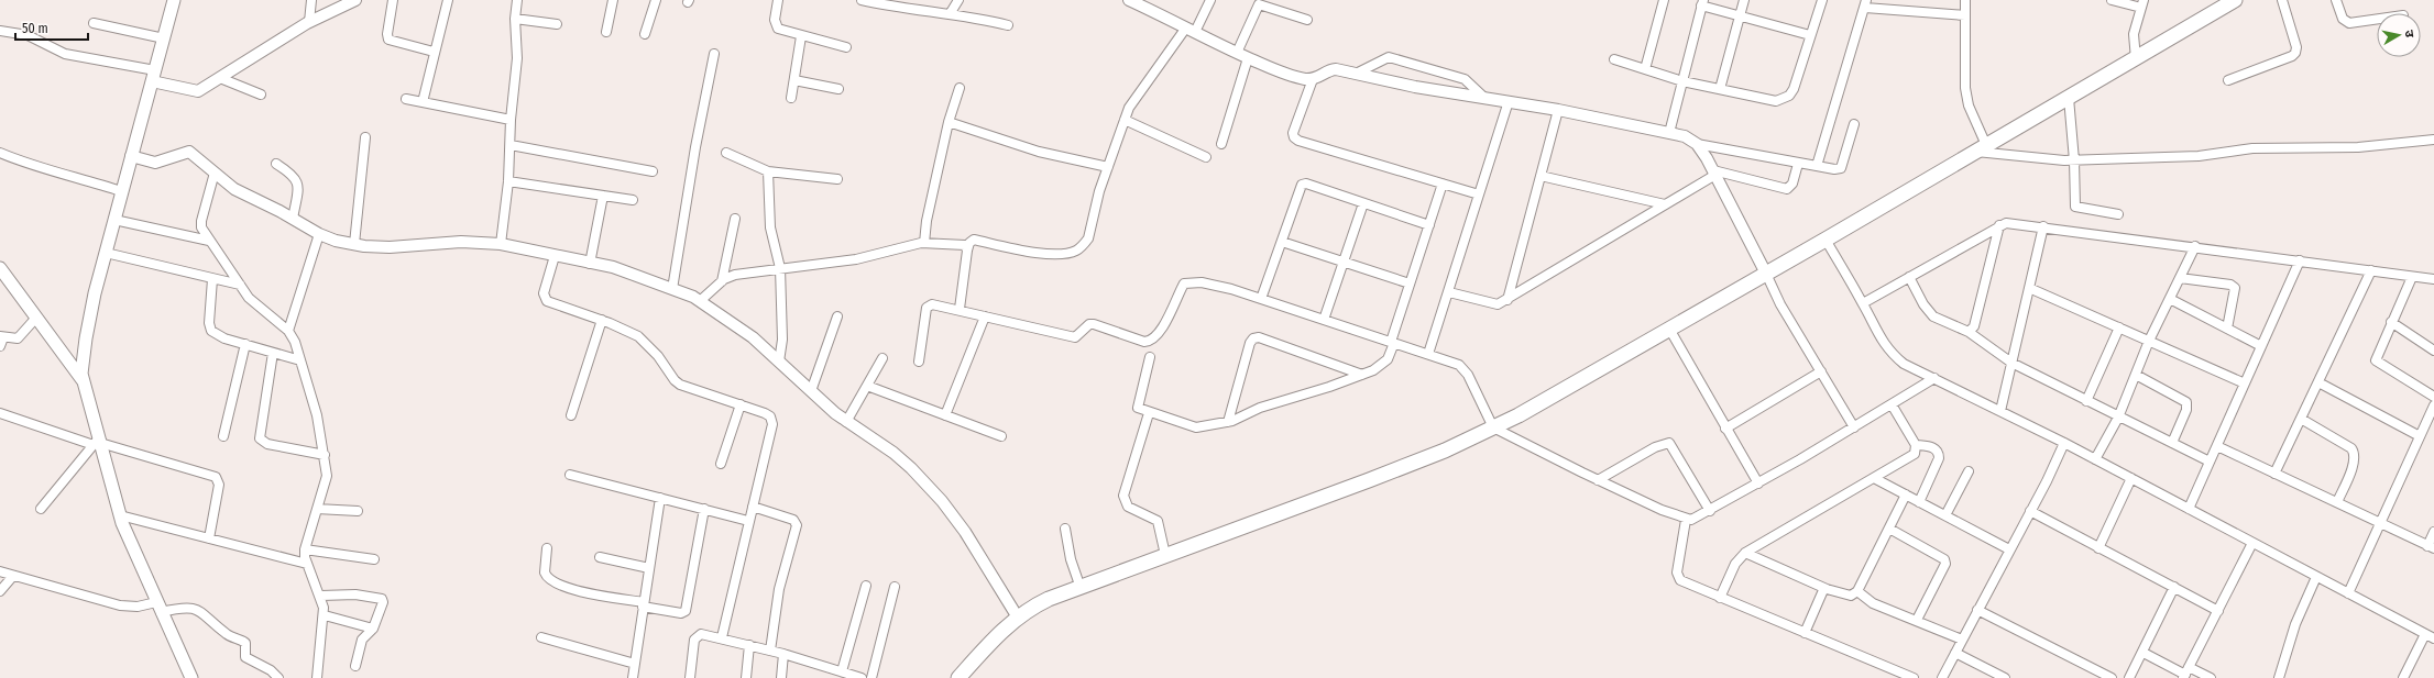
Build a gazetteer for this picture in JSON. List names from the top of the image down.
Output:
{
  "scale_bar": "50 m",
  "north": "right"
}
